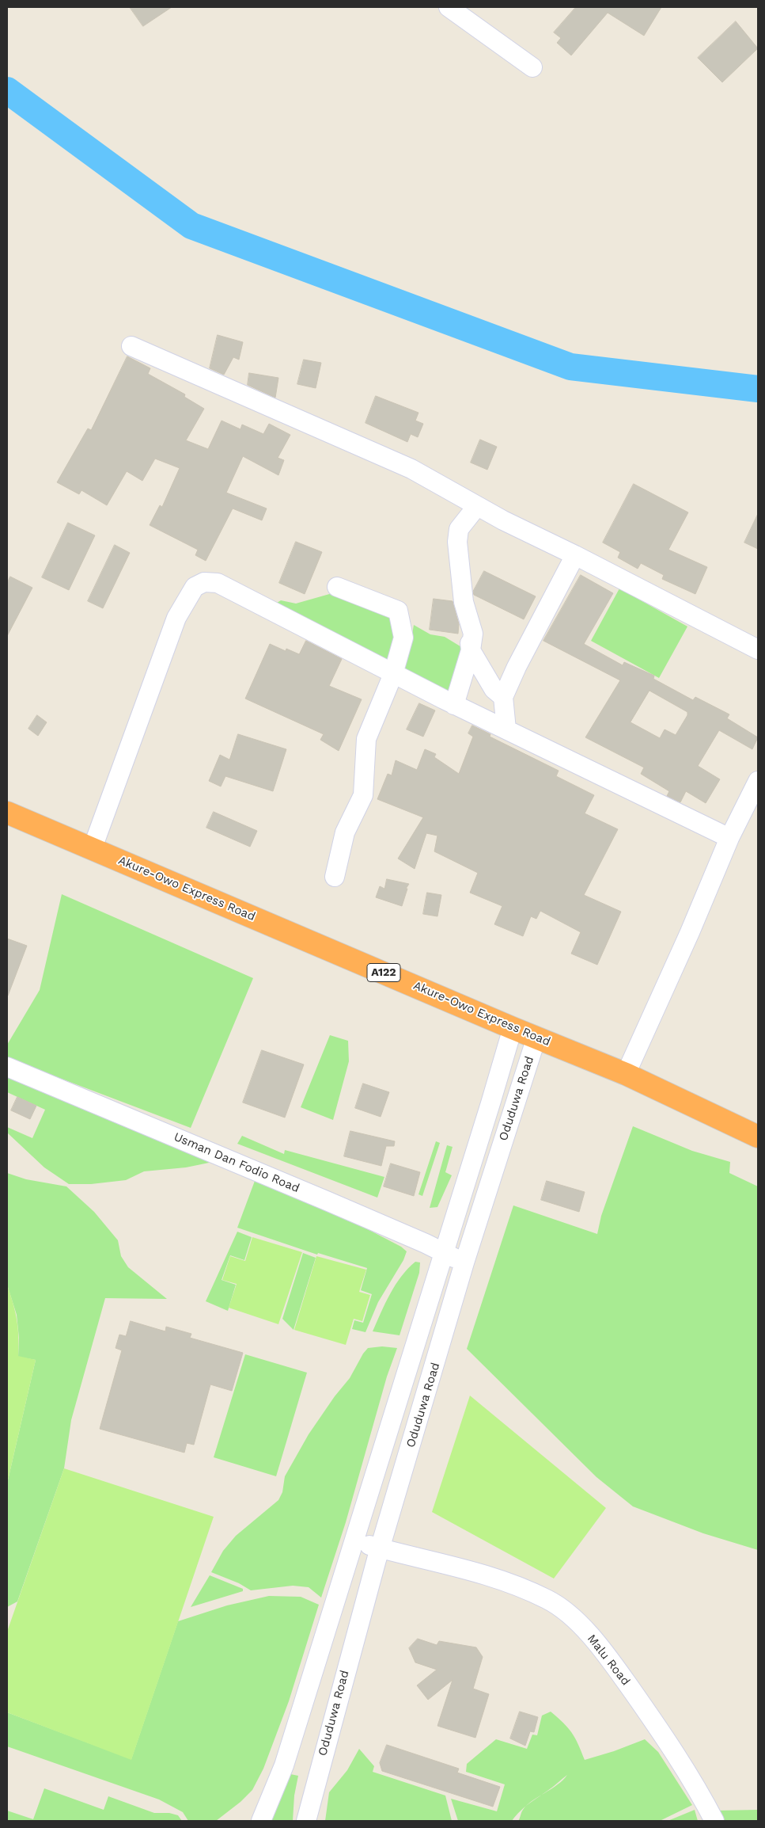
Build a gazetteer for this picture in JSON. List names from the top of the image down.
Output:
{
  "streets": {
    "highway": ["Akure-Owo Express Road", "A122"],
    "street": ["Oduduwa Road", "Usman Dan Fodio Road", "Malu Road"]
  },
  "crossings": [
    ["Akure-Owo Express Road", "Oduduwa Road"],
    ["Oduduwa Road", "Usman Dan Fodio Road"],
    ["Oduduwa Road", "Malu Road"]
  ]
}
